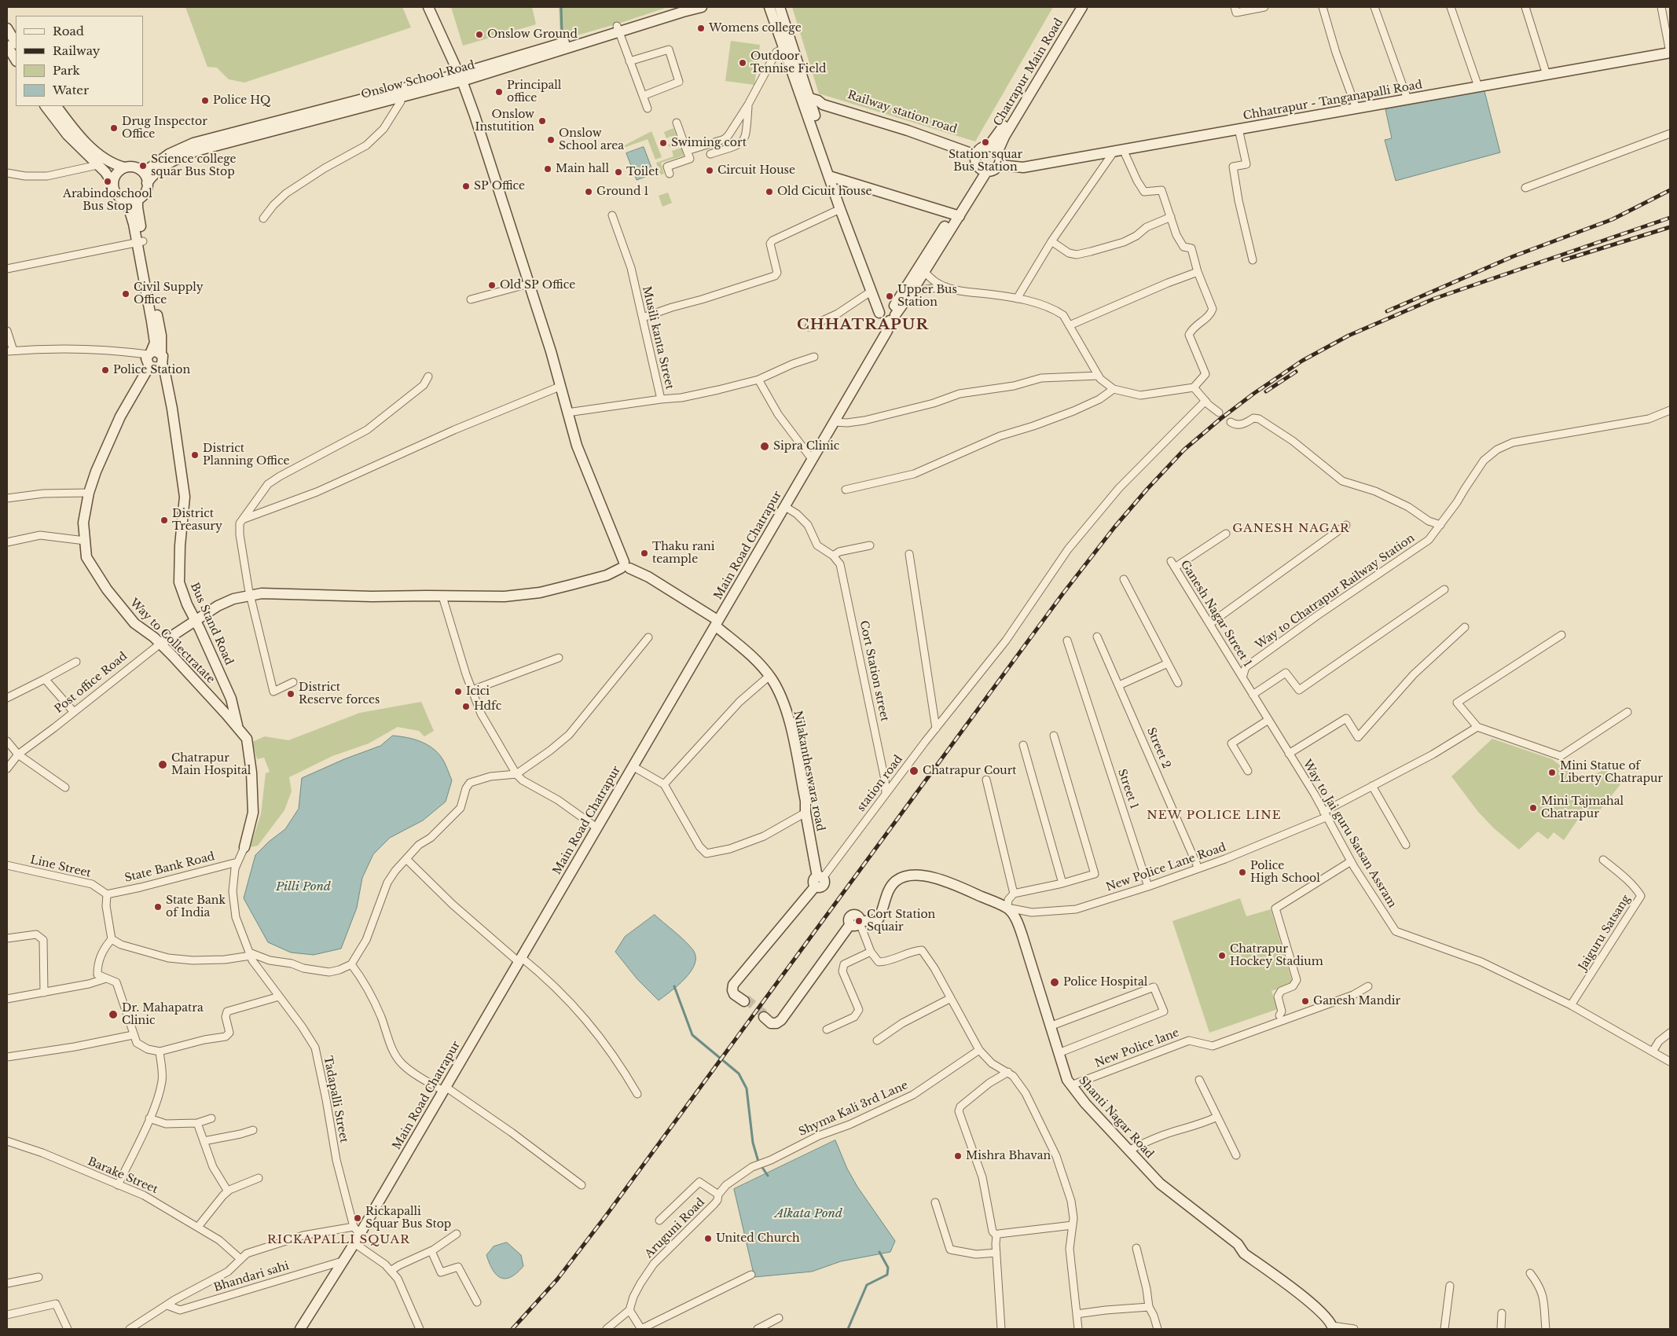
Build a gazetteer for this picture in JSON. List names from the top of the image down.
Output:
{
  "streets": {
    "main road": [
      "Chatrapur Main Road",
      "Onslow School Road",
      "Chhatrapur - Tanganapalli Road",
      "Railway station road",
      "Main Road Chatrapur",
      "Bus Stand Road",
      "Way to Collectratate",
      "Post office Road",
      "Nilakantheswara road",
      "Shanti Nagar Road"
    ],
    "street": [
      "Musili kanta Street",
      "Way to Chatrapur Railway Station",
      "Ganesh Nagar Street 1",
      "Cort Station street",
      "Street 2",
      "station road",
      "Street 1",
      "Way to Jai guru Satsan Assram",
      "Line Street",
      "State Bank Road",
      "New Police Lane Road",
      "Jaiguru Satsang",
      "New Police lane",
      "Tadapalli Street",
      "Shyma Kali 3rd Lane",
      "Barake Street",
      "Aruguni Road",
      "Bhandari sahi"
    ]
  },
  "crossings": [
    ["Chatrapur Main Road", "Chhatrapur - Tanganapalli Road"],
    ["Chatrapur Main Road", "Railway station road"],
    ["Chhatrapur - Tanganapalli Road", "Railway station road"],
    ["Main Road Chatrapur", "Nilakantheswara road"],
    ["Main Road Chatrapur", "Tadapalli Street"],
    ["Main Road Chatrapur", "Bhandari sahi"],
    ["Way to Chatrapur Railway Station", "Ganesh Nagar Street 1"],
    ["Way to Chatrapur Railway Station", "Way to Jai guru Satsan Assram"],
    ["Ganesh Nagar Street 1", "Way to Jai guru Satsan Assram"],
    ["Bus Stand Road", "Way to Collectratate"],
    ["Bus Stand Road", "Post office Road"],
    ["Way to Collectratate", "Post office Road"],
    ["Cort Station street", "station road"],
    ["Post office Road", "Nilakantheswara road"],
    ["Street 2", "New Police Lane Road"],
    ["Nilakantheswara road", "station road"],
    ["Street 1", "New Police Lane Road"],
    ["Way to Jai guru Satsan Assram", "New Police Lane Road"],
    ["Way to Jai guru Satsan Assram", "Jaiguru Satsang"],
    ["Line Street", "State Bank Road"],
    ["New Police Lane Road", "Shanti Nagar Road"],
    ["New Police lane", "Shanti Nagar Road"],
    ["Shyma Kali 3rd Lane", "Aruguni Road"]
  ],
  "districts": [
    "CHHATRAPUR",
    "GANESH NAGAR",
    "NEW POLICE LINE",
    "RICKAPALLI SQUAR"
  ],
  "water": ["Pilli Pond", "Alkata Pond"],
  "places": [
    "Womens college",
    "Onslow Ground",
    "Outdoor Tennise Field",
    "Principall office",
    "Police HQ",
    "Onslow Instutition",
    "Drug Inspector Office",
    "Onslow School area",
    "Station squar Bus Station",
    "Swiming cort",
    "Science college squar Bus Stop",
    "Main hall",
    "Circuit House",
    "Toilet",
    "Arabindoschool Bus Stop",
    "SP Office",
    "Ground 1",
    "Old Cicuit house",
    "Old SP Office",
    "Civil Supply Office",
    "Upper Bus Station",
    "Police Station",
    "Sipra Clinic",
    "District Planning Office",
    "District Treasury",
    "Thaku rani teample",
    "Icici",
    "District Reserve forces",
    "Hdfc",
    "Chatrapur Main Hospital",
    "Chatrapur Court",
    "Mini Statue of Liberty Chatrapur",
    "Mini Tajmahal Chatrapur",
    "Police High School",
    "State Bank of India",
    "Cort Station Squair",
    "Chatrapur Hockey Stadium",
    "Police Hospital",
    "Ganesh Mandir",
    "Dr. Mahapatra Clinic",
    "Mishra Bhavan",
    "Rickapalli Squar Bus Stop",
    "United Church"
  ],
  "legend": [
    "Road",
    "Railway",
    "Park",
    "Water"
  ]
}
